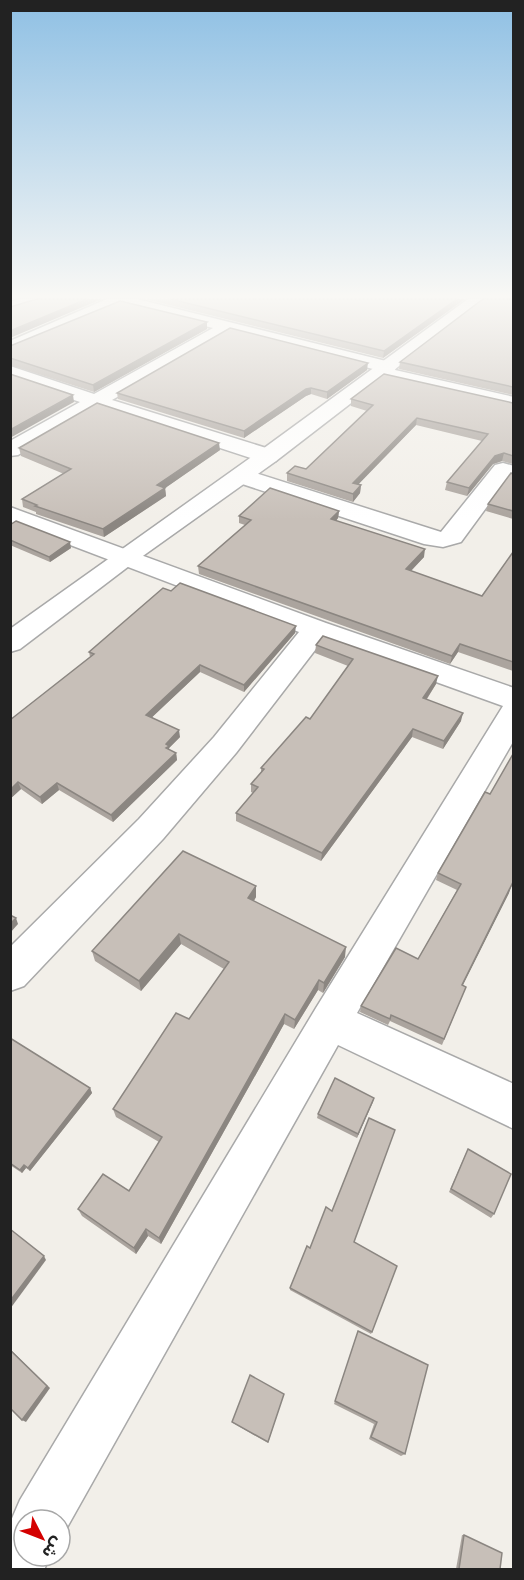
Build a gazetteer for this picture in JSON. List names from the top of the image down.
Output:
{
  "north": "bottom right"
}
